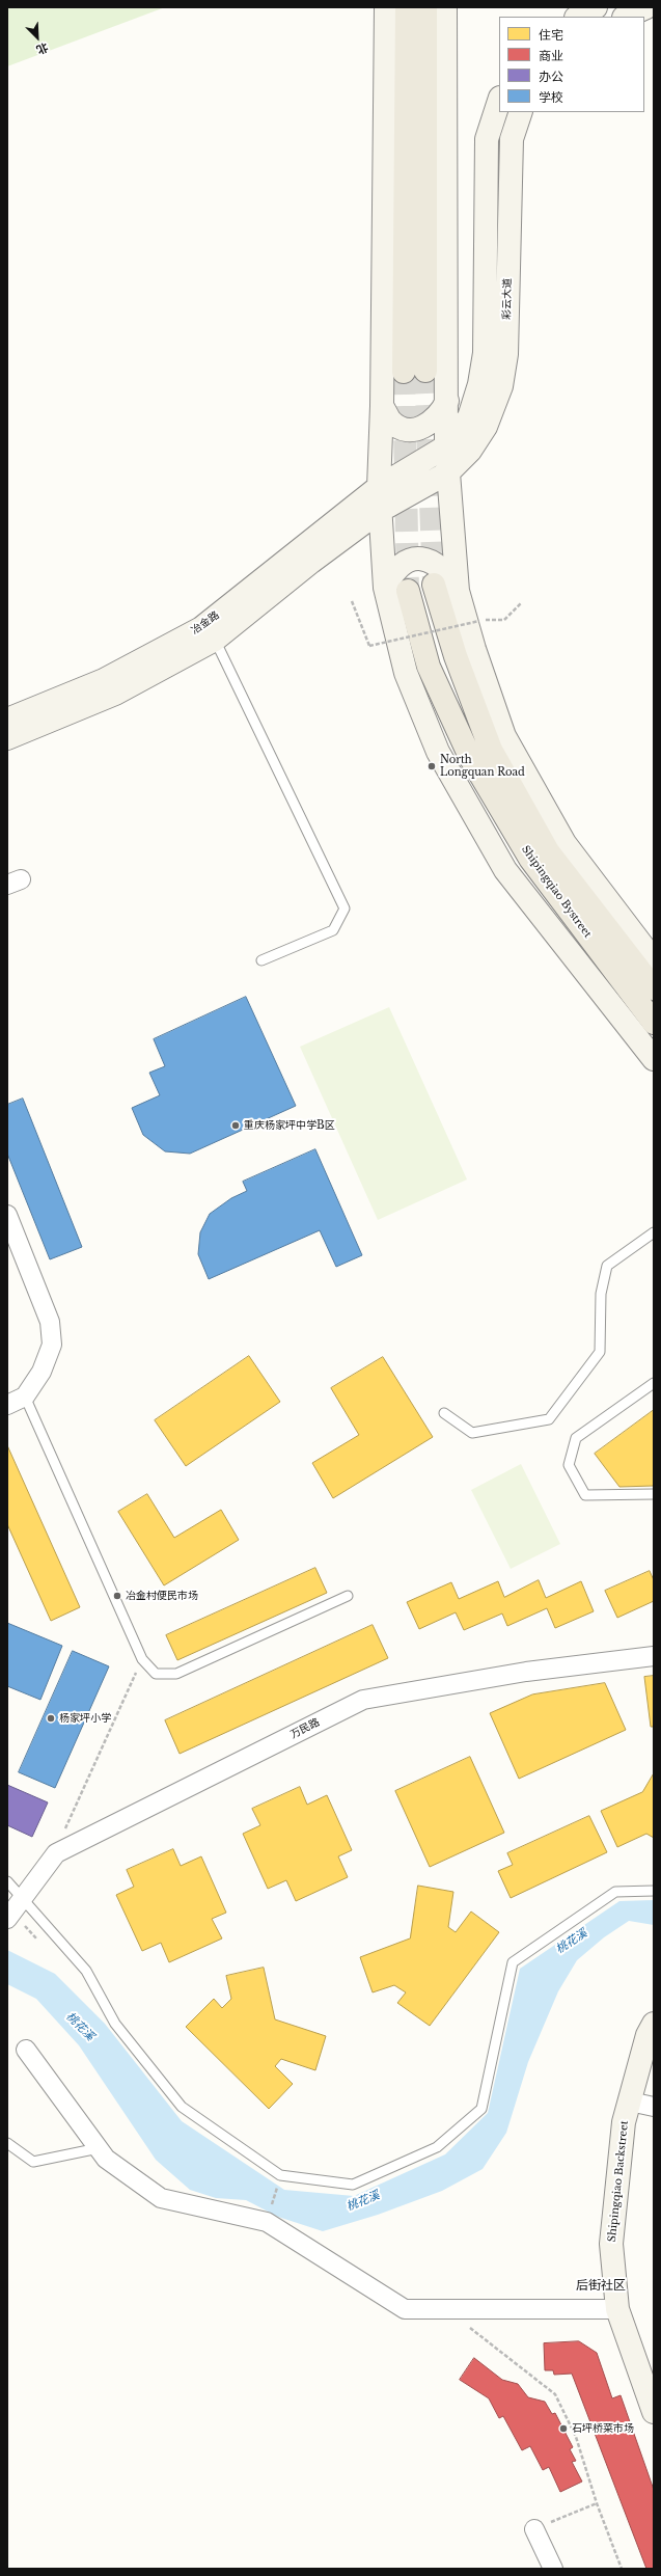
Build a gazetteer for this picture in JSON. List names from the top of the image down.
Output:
{
  "streets": {
    "main road": ["Shipingqiao Bystreet"],
    "street": [
      "彩云大道",
      "冶金路",
      "万民路",
      "Shipingqiao Backstreet"
    ]
  },
  "crossings": [
    ["彩云大道", "冶金路"]
  ],
  "districts": ["后街社区"],
  "water": ["桃花溪"],
  "places": [
    "North Longquan Road",
    "重庆杨家坪中学B区",
    "冶金村便民市场",
    "杨家坪小学",
    "石坪桥菜市场"
  ],
  "legend": [
    "住宅",
    "商业",
    "办公",
    "学校"
  ],
  "north": "bottom right"
}
